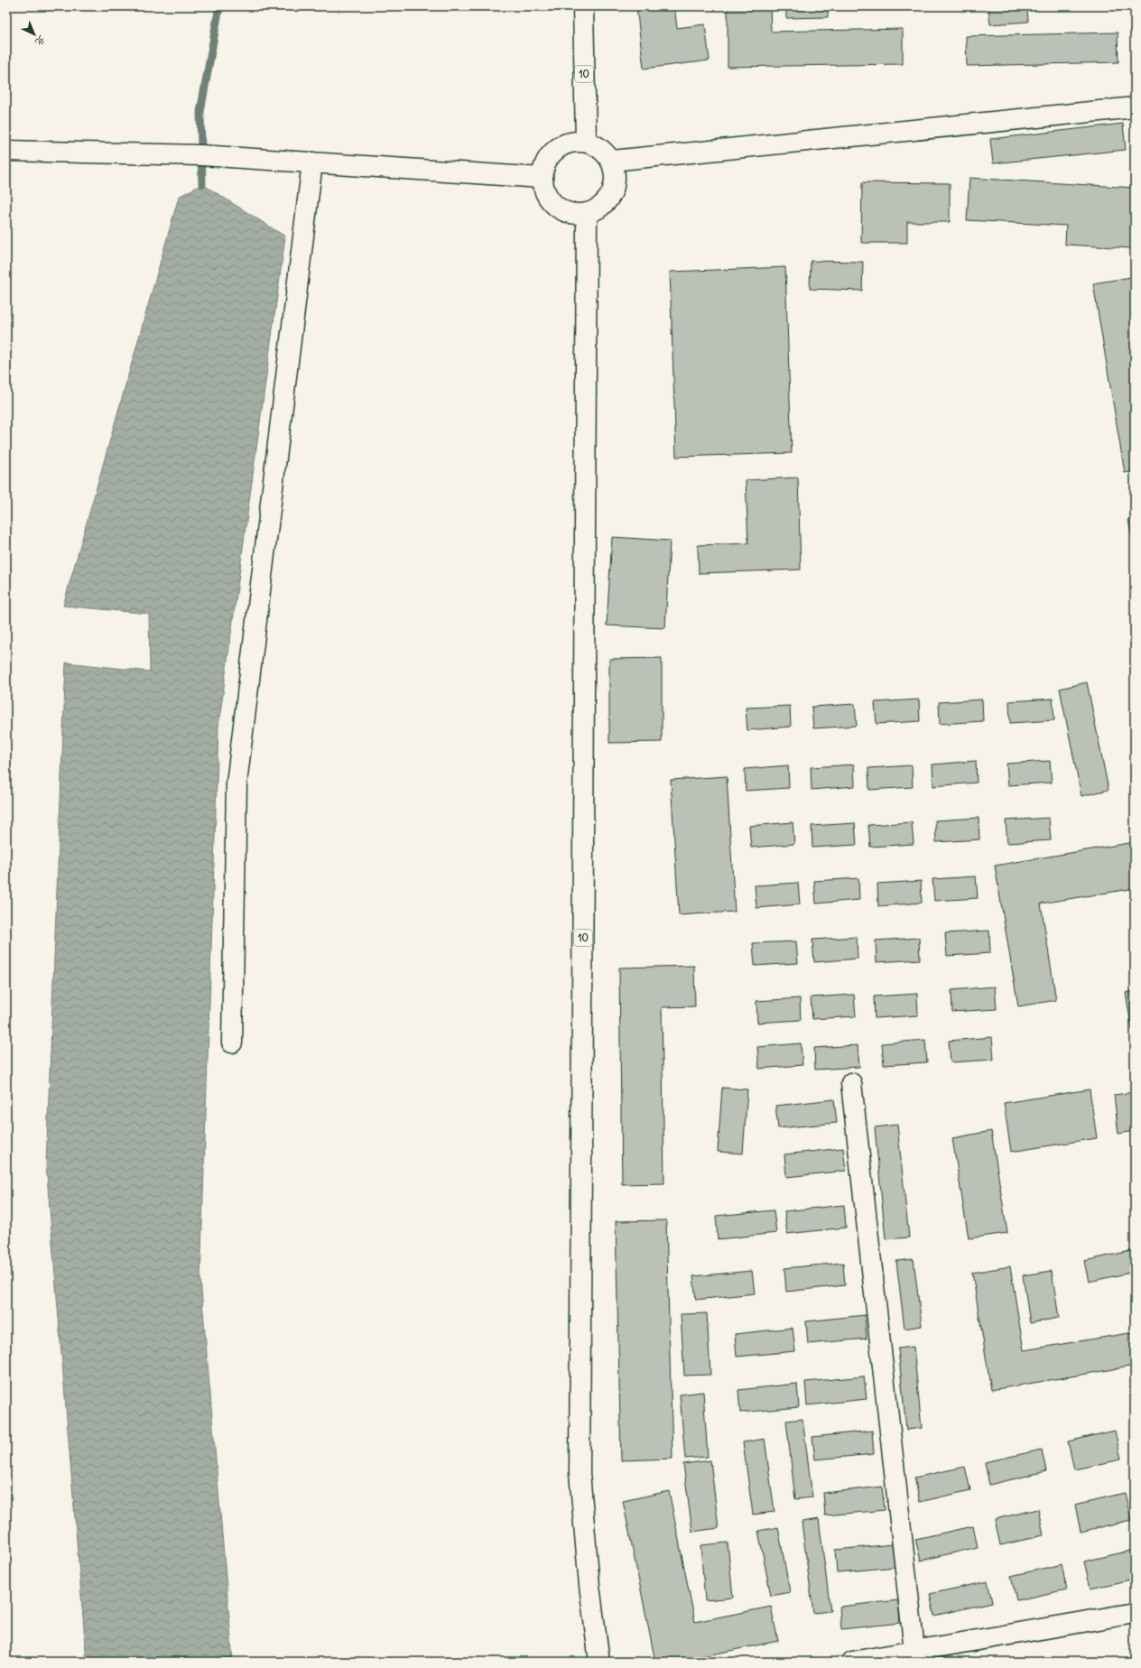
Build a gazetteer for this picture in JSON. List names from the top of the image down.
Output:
{
  "streets": {
    "street": ["10"]
  },
  "north": "bottom right"
}
